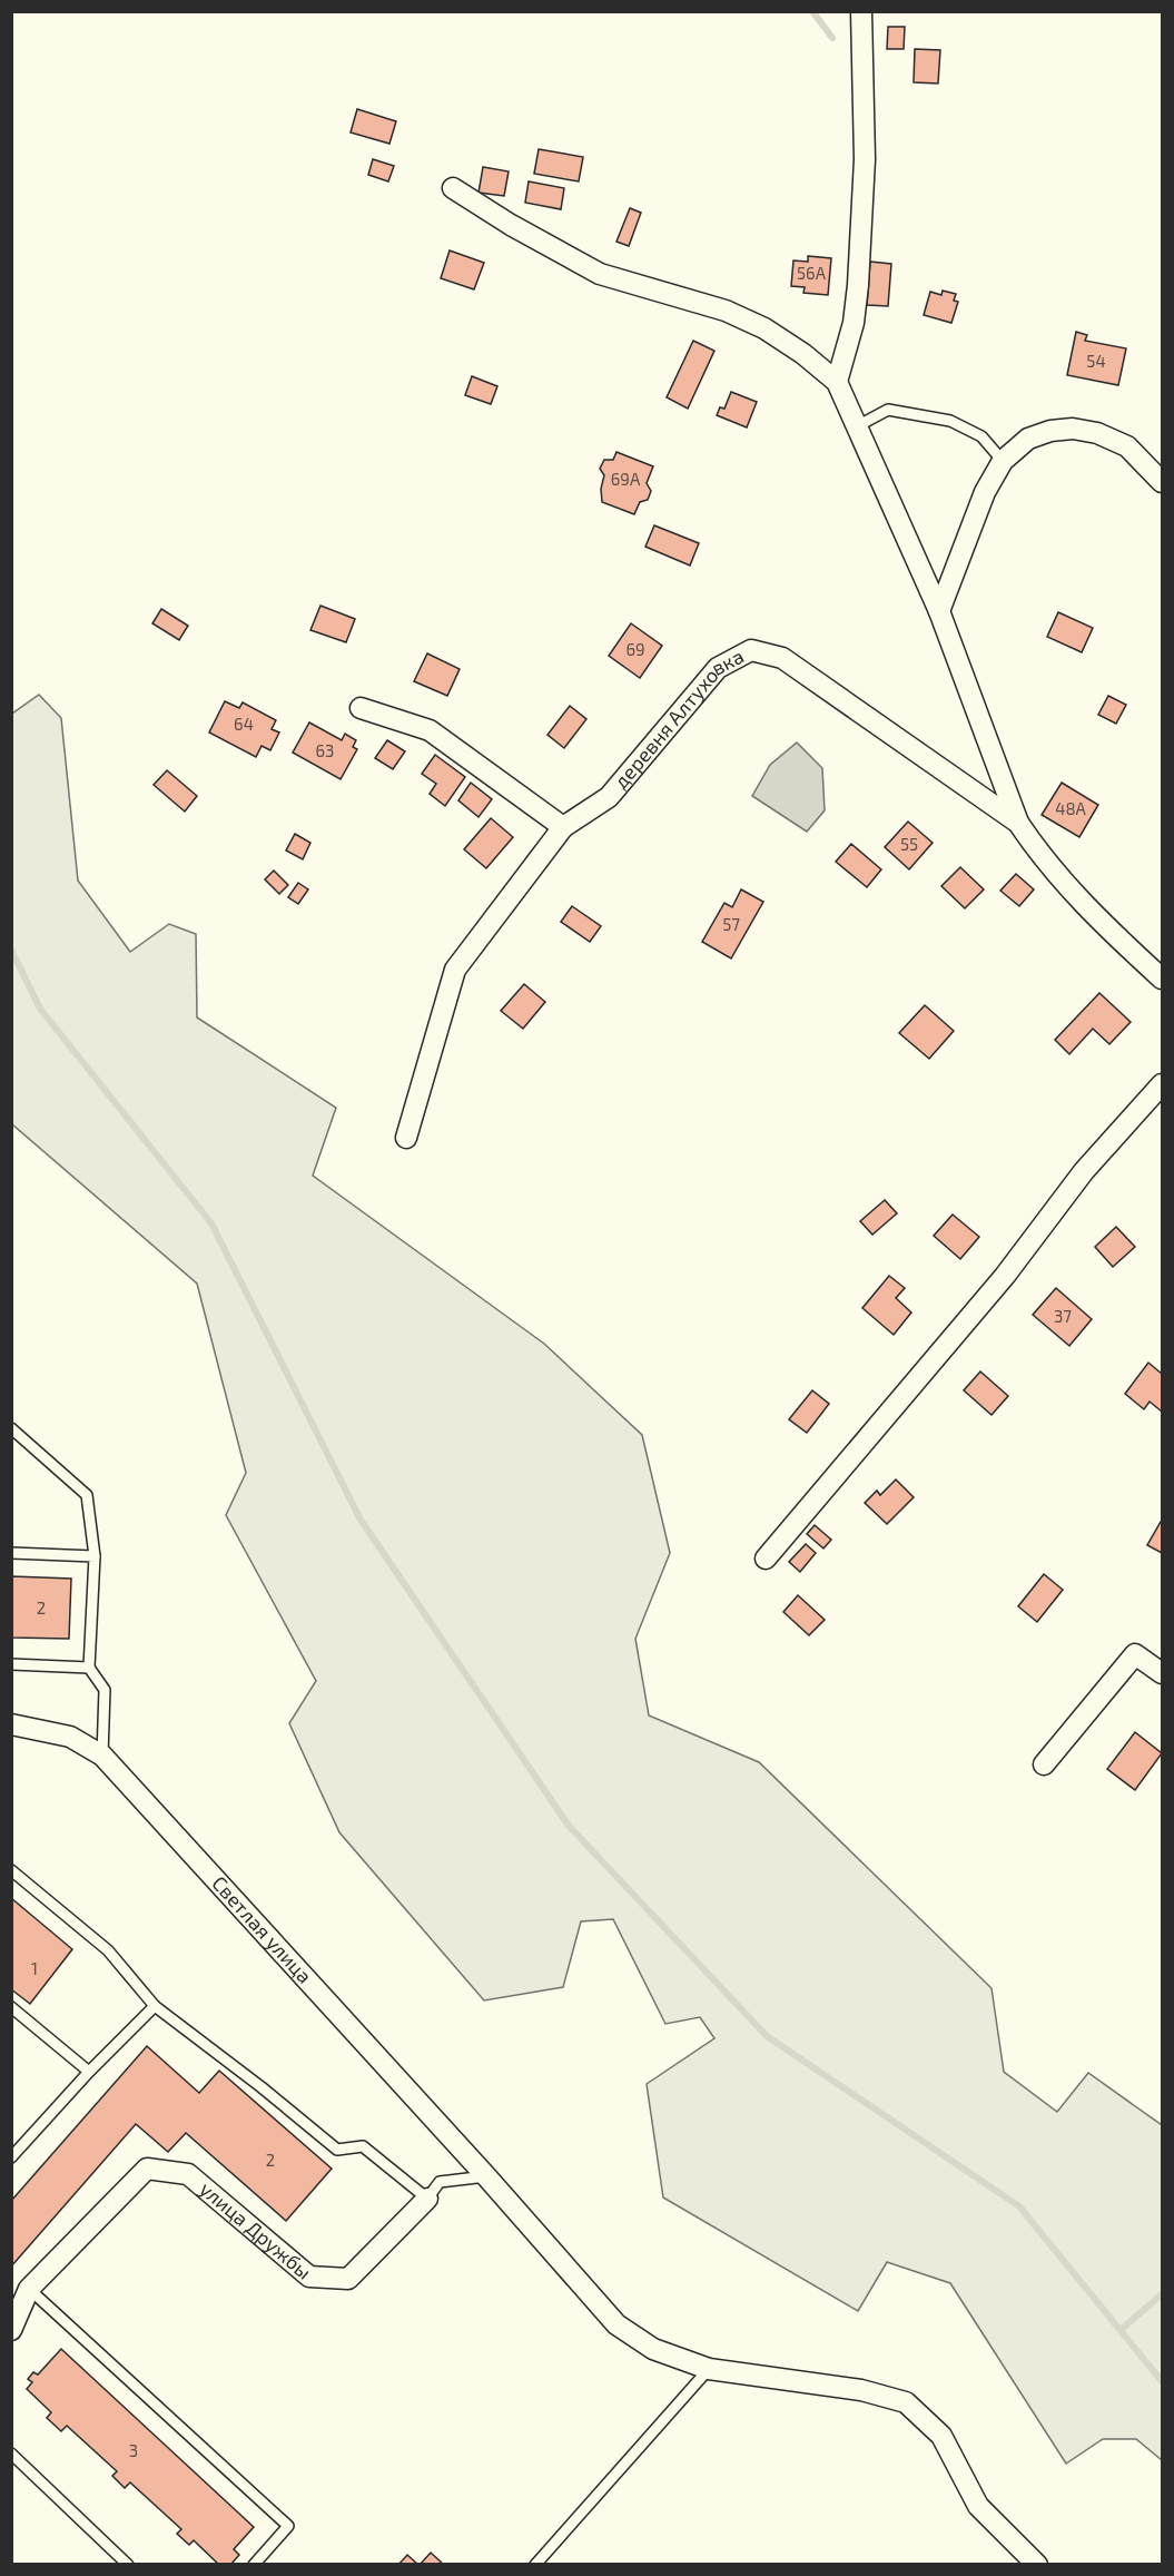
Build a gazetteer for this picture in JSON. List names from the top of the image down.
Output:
{
  "streets": {
    "street": ["деревня Алтуховка", "Светлая улица", "улица Дружбы"]
  },
  "house_numbers": [
    "56А",
    "54",
    "69А",
    "69",
    "64",
    "63",
    "48А",
    "55",
    "57",
    "37",
    "2",
    "1",
    "2",
    "3"
  ]
}
